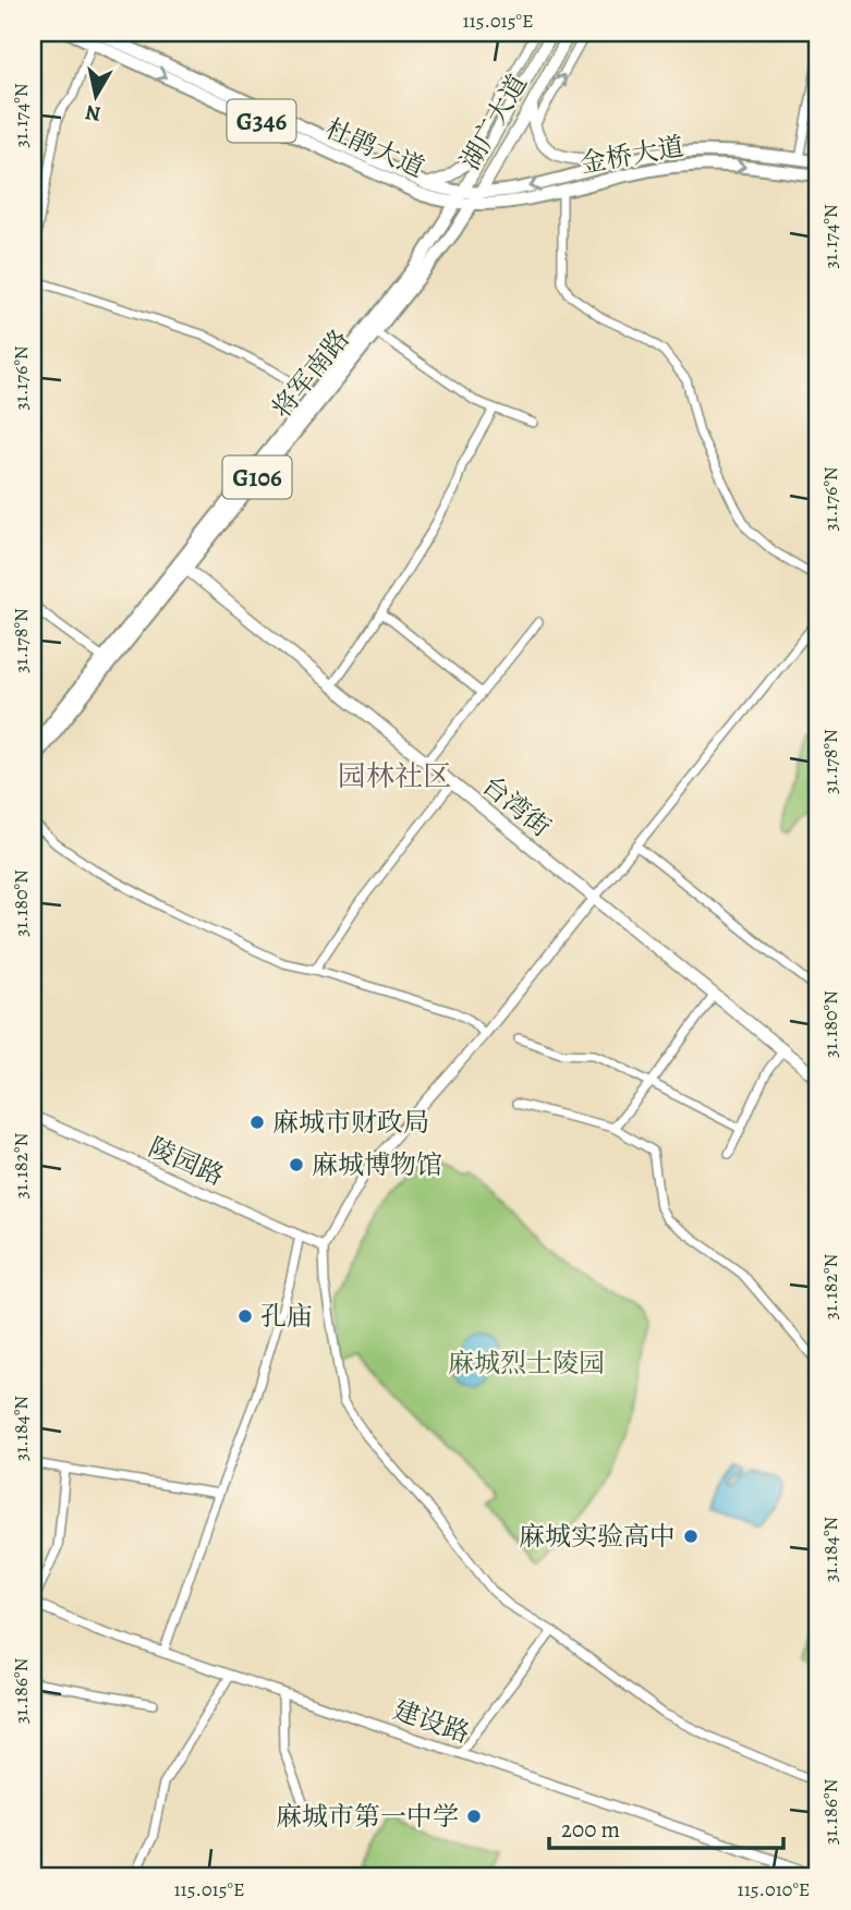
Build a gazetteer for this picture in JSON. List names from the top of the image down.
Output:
{
  "streets": {
    "highway": [
      "G346",
      "杜鹃大道",
      "金桥大道",
      "将军南路",
      "G106"
    ],
    "main road": ["湖广大道", "台湾街"],
    "street": ["陵园路", "建设路"]
  },
  "crossings": [
    ["湖广大道", "杜鹃大道"],
    ["湖广大道", "金桥大道"],
    ["湖广大道", "将军南路"],
    ["杜鹃大道", "金桥大道"],
    ["杜鹃大道", "将军南路"],
    ["金桥大道", "将军南路"],
    ["将军南路", "台湾街"]
  ],
  "districts": ["园林社区"],
  "parks": ["麻城烈士陵园"],
  "places": [
    "麻城市财政局",
    "麻城博物馆",
    "孔庙",
    "麻城实验高中",
    "麻城市第一中学"
  ],
  "scale_bar": "200 m",
  "north": "bottom",
  "coordinates": [
    "115.015°E",
    "31.174°N",
    "31.176°N",
    "31.178°N",
    "31.180°N",
    "31.182°N",
    "31.184°N",
    "31.186°N",
    "115.010°E"
  ]
}
